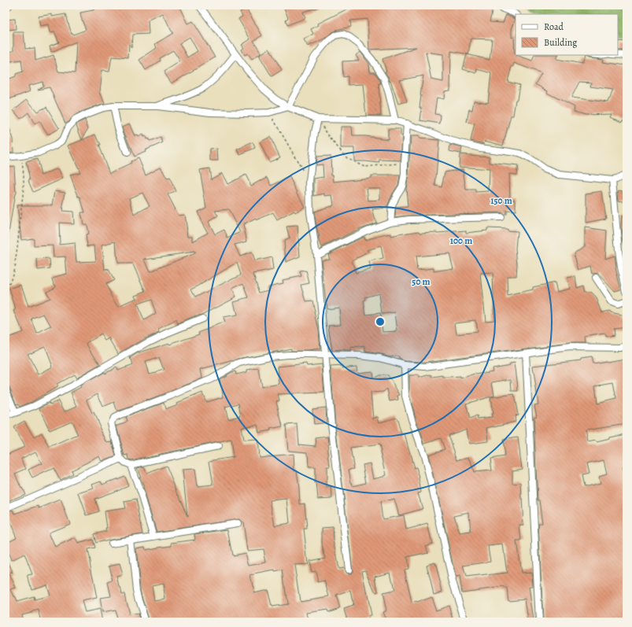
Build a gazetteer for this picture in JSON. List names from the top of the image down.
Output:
{
  "legend": ["Road", "Building"],
  "rings": ["150 m", "100 m", "50 m"]
}
